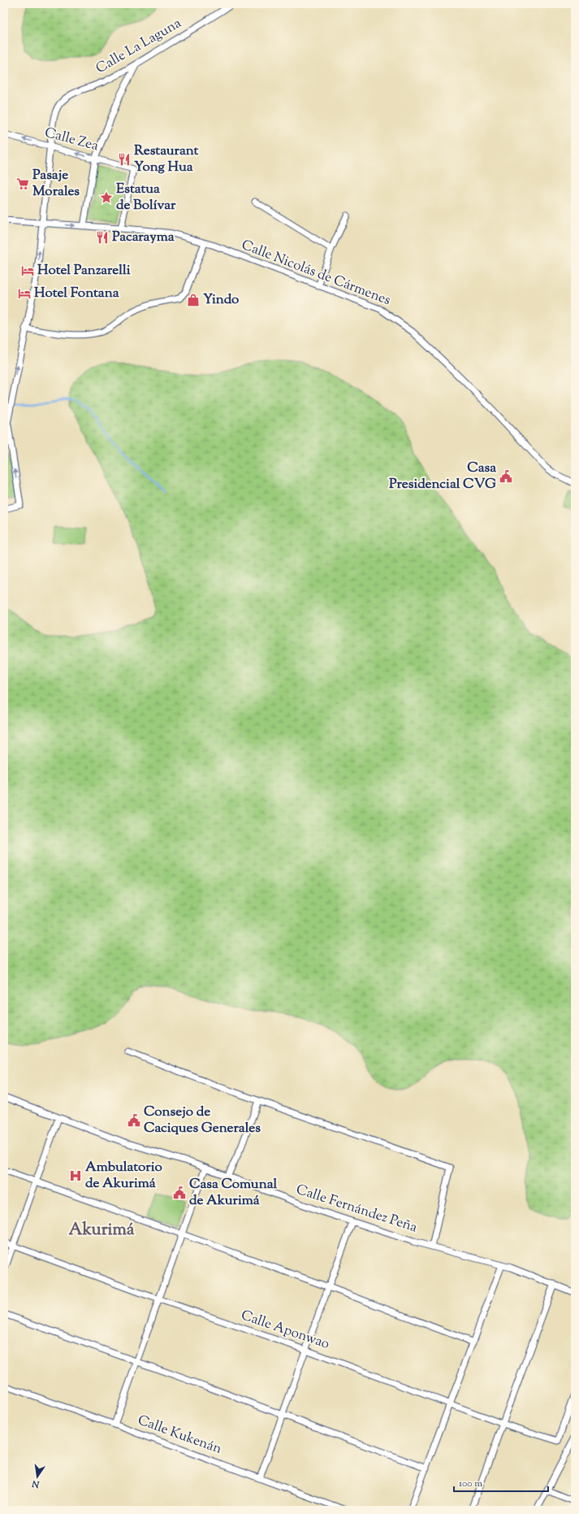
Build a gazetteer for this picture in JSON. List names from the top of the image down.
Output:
{
  "streets": {
    "street": [
      "Calle La Laguna",
      "Calle Zea",
      "Calle Nicolás de Cármenes",
      "Calle Fernández Peña",
      "Calle Aponwao",
      "Calle Kukenán"
    ]
  },
  "crossings": [
    ["Calle La Laguna", "Calle Zea"],
    ["Calle La Laguna", "Calle Nicolás de Cármenes"],
    ["Calle Zea", "Calle Nicolás de Cármenes"]
  ],
  "one_way": ["Calle La Laguna", "Calle Zea"],
  "districts": ["Akurimá"],
  "places": {
    "restaurant": ["Restaurant Yong Hua", "Pacarayma"],
    "supermarket": ["Pasaje Morales"],
    "place": ["Estatua de Bolívar"],
    "hotel": ["Hotel Panzarelli", "Hotel Fontana"],
    "shop": ["Yindo"],
    "public building": ["Casa Presidencial CVG", "Consejo de Caciques Generales", "Casa Comunal de Akurimá"],
    "hospital": ["Ambulatorio de Akurimá"]
  },
  "scale_bar": "100 m",
  "north": "bottom"
}
